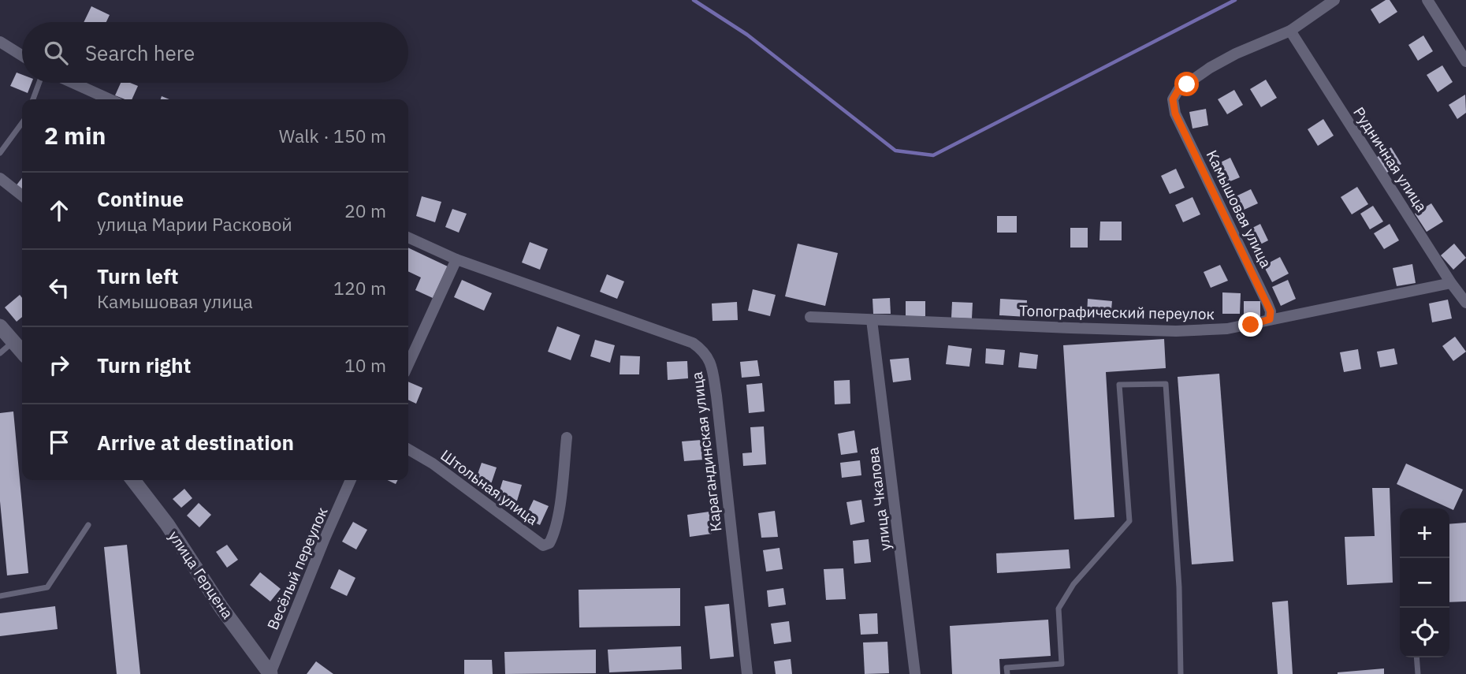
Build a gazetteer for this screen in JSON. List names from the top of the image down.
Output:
{
  "streets": {
    "main road": ["улица Герцена"],
    "street": [
      "Рудничная улица",
      "Камышовая улица",
      "Топографический переулок",
      "Карагандинская улица",
      "Штольная улица",
      "улица Чкалова",
      "Весёлый переулок"
    ]
  },
  "crossings": [
    ["Рудничная улица", "Камышовая улица"],
    ["Рудничная улица", "Топографический переулок"],
    ["Камышовая улица", "Топографический переулок"],
    ["Топографический переулок", "улица Чкалова"],
    ["Весёлый переулок", "улица Герцена"]
  ],
  "page": {
    "search": "Search here",
    "heading": ["2 min", "Walk · 150 m"],
    "list": [
      ["Continue", "улица Марии Расковой", "20 m"],
      ["Turn left", "Камышовая улица", "120 m"],
      ["Turn right", "10 m"],
      "Arrive at destination"
    ],
    "map_buttons": ["+", "−"]
  }
}
